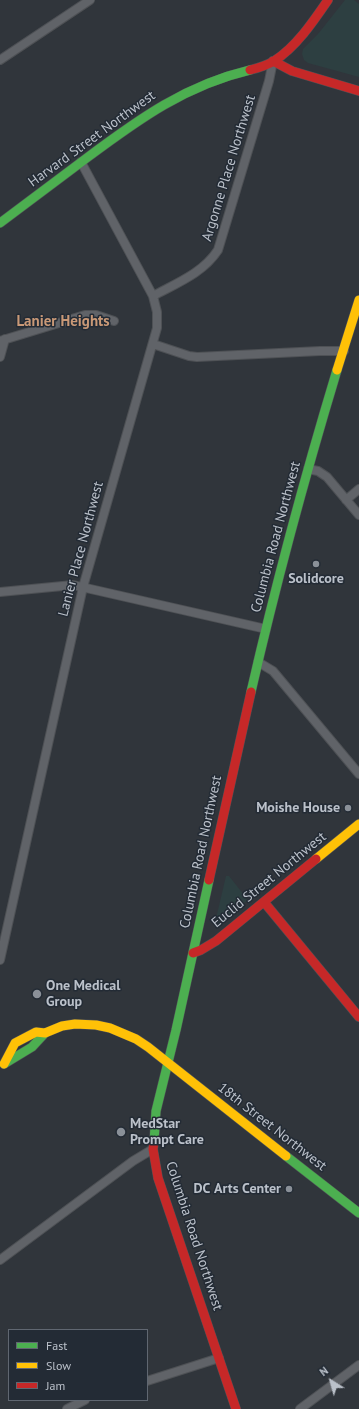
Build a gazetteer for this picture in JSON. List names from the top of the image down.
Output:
{
  "streets": {
    "main road": [
      "Harvard Street Northwest",
      "Columbia Road Northwest",
      "Euclid Street Northwest",
      "18th Street Northwest"
    ],
    "street": ["Argonne Place Northwest", "Lanier Place Northwest"]
  },
  "crossings": [
    ["Harvard Street Northwest", "Argonne Place Northwest"],
    ["Harvard Street Northwest", "Lanier Place Northwest"],
    ["Argonne Place Northwest", "Lanier Place Northwest"],
    ["Columbia Road Northwest", "Euclid Street Northwest"],
    ["Columbia Road Northwest", "18th Street Northwest"]
  ],
  "districts": ["Lanier Heights"],
  "places": [
    "Solidcore",
    "Moishe House",
    "One Medical Group",
    "MedStar Prompt Care",
    "DC Arts Center"
  ],
  "legend": ["Fast", "Slow", "Jam"],
  "north": "top left"
}
